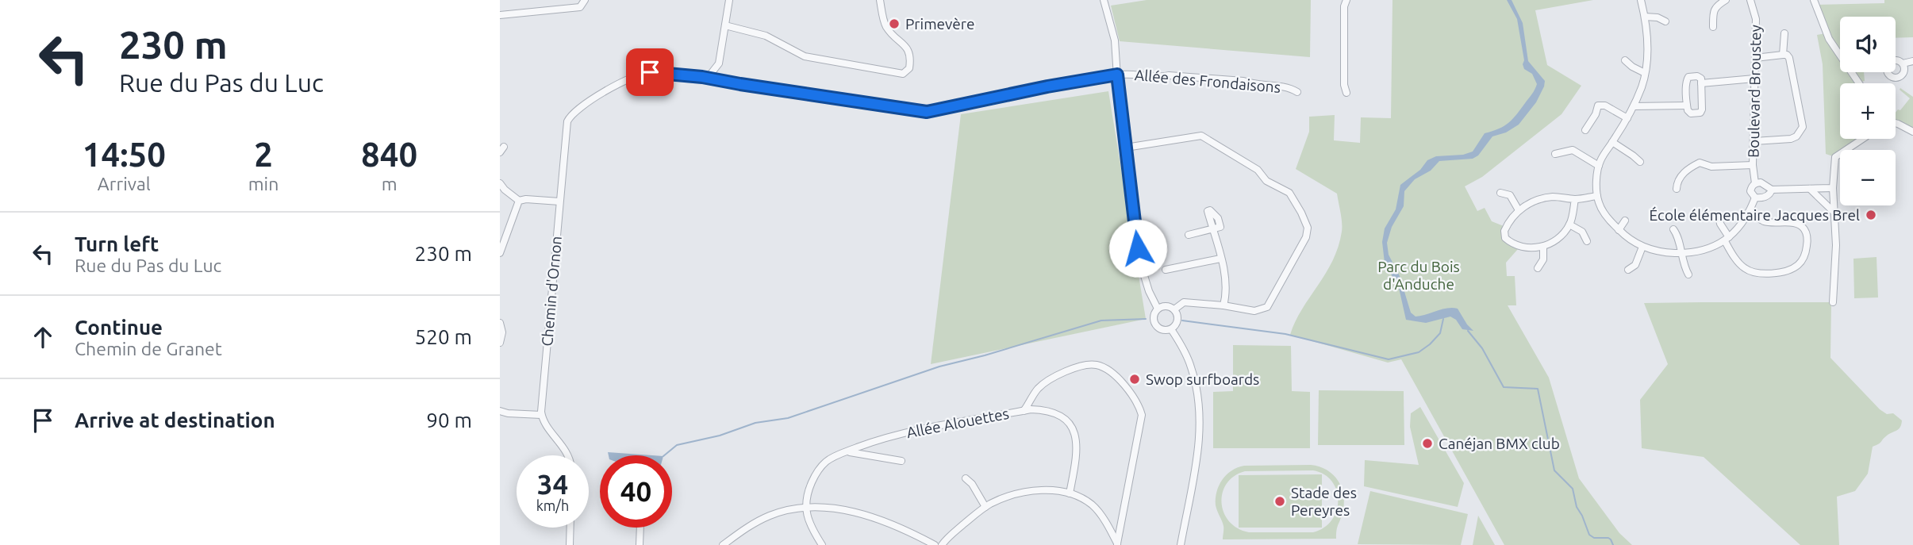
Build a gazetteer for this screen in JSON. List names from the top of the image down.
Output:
{
  "streets": {
    "street": [
      "Allée des Frondaisons",
      "Boulevard Broustey",
      "Chemin d'Ornon",
      "Allée Alouettes"
    ]
  },
  "crossings": [
    ["Allée des Frondaisons", "Chemin d'Ornon"]
  ],
  "parks": ["Parc du Bois d'Anduche"],
  "places": [
    "Primevère",
    "École élémentaire Jacques Brel",
    "Swop surfboards",
    "Canéjan BMX club",
    "Stade des Pereyres"
  ],
  "page": {
    "turn": ["230 m", "Rue du Pas du Luc"],
    "map_buttons": ["+", "−"],
    "eta": [
      "14:50",
      "Arrival",
      "2",
      "min",
      "840",
      "m"
    ],
    "list": [
      {
        "name": "Turn left",
        "note": "Rue du Pas du Luc",
        "value": "230 m"
      },
      {
        "name": "Continue",
        "note": "Chemin de Granet",
        "value": "520 m"
      },
      {
        "name": "Arrive at destination",
        "value": "90 m"
      }
    ],
    "speed": "34 km/h",
    "limit": "40"
  }
}
